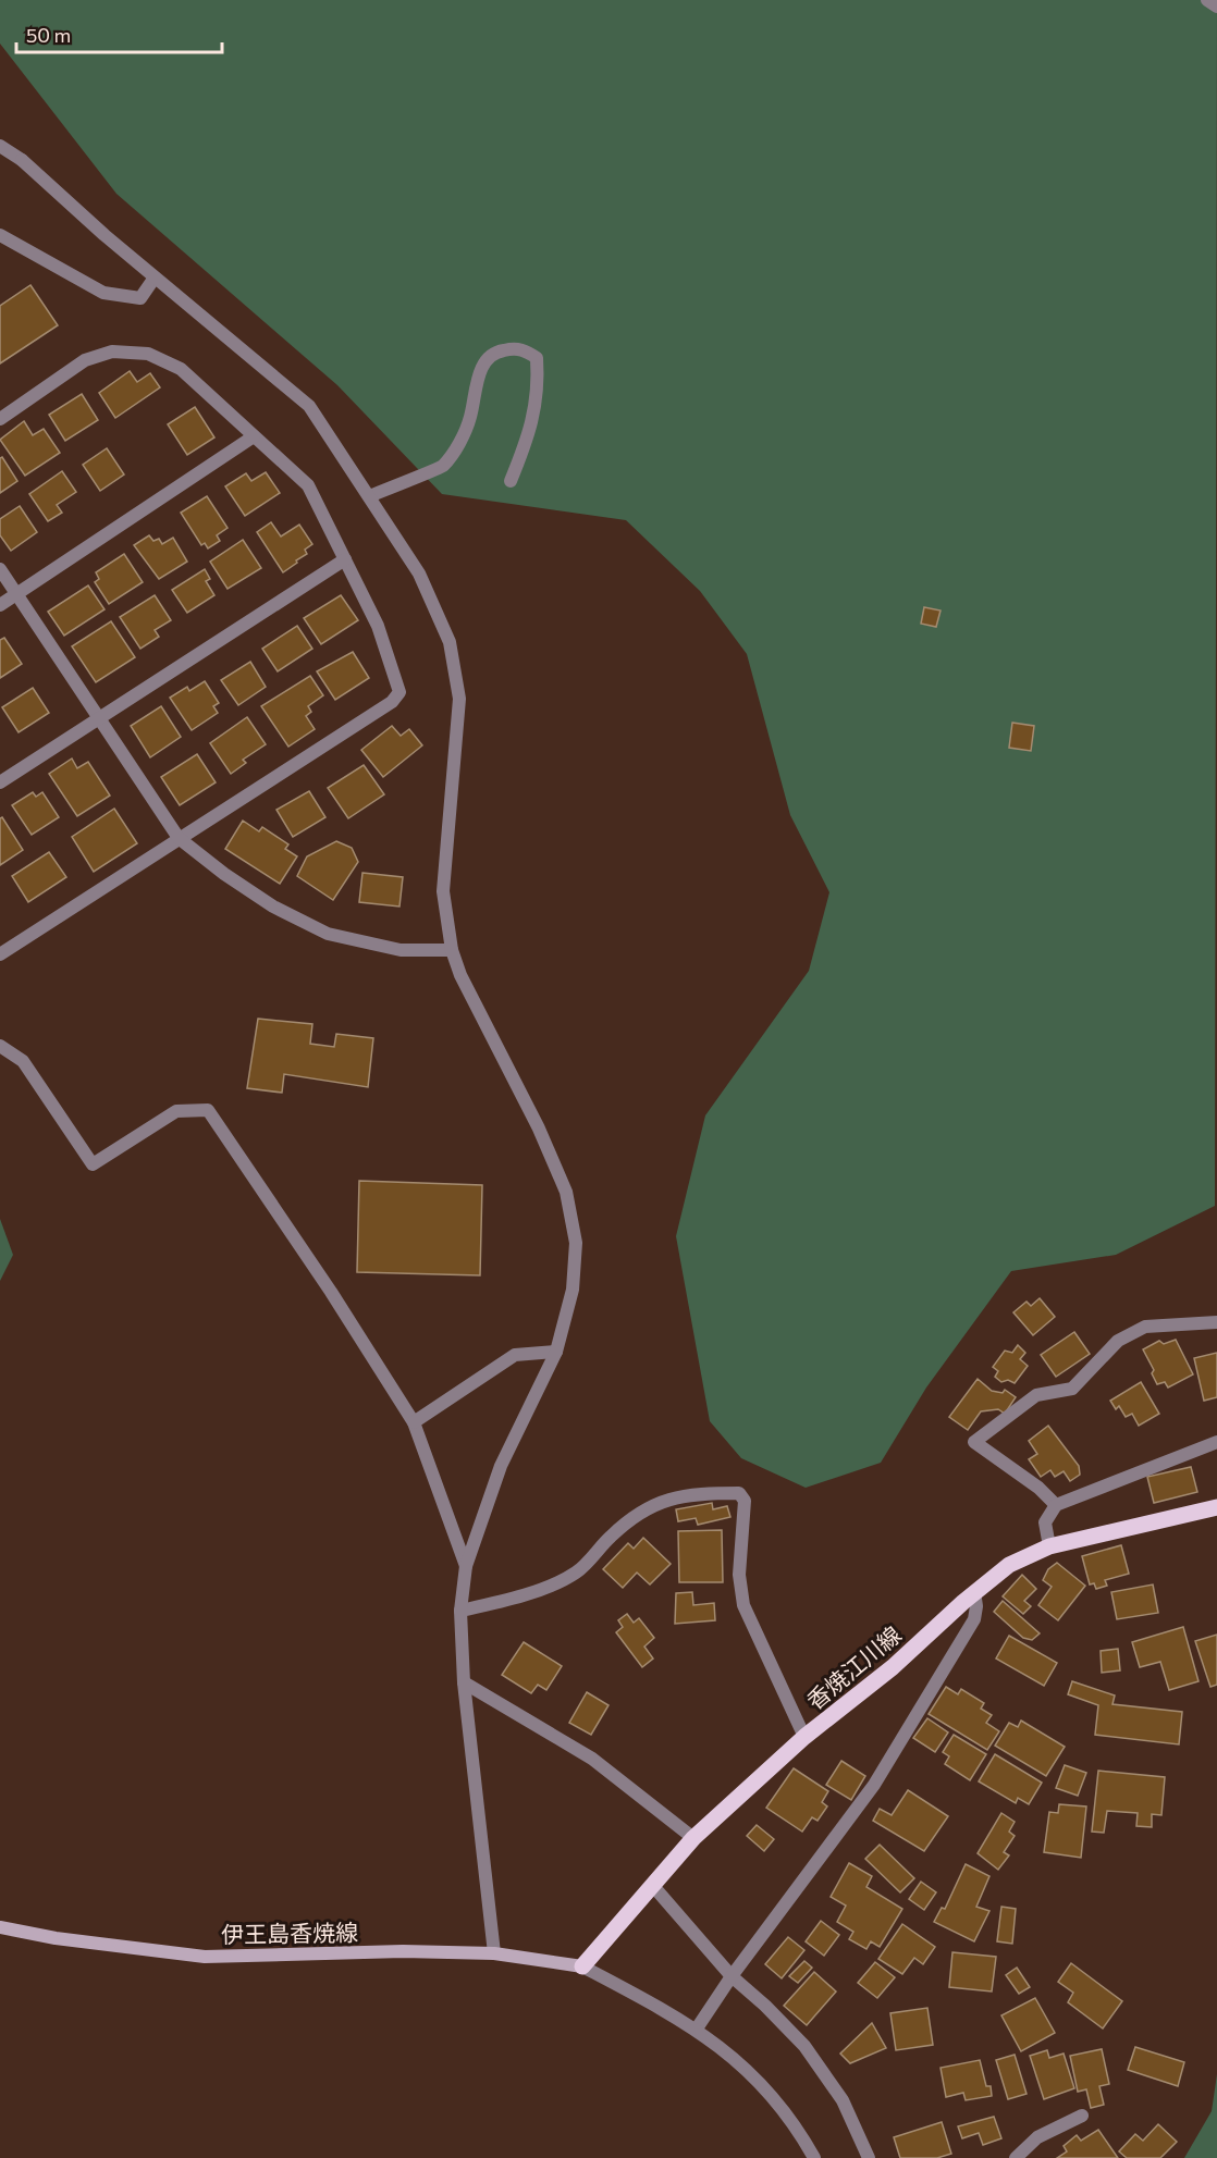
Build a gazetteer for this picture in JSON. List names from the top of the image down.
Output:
{
  "streets": {
    "main road": ["香焼江川線", "伊王島香焼線"]
  },
  "crossings": [
    ["香焼江川線", "伊王島香焼線"]
  ],
  "scale_bar": "50 m"
}
